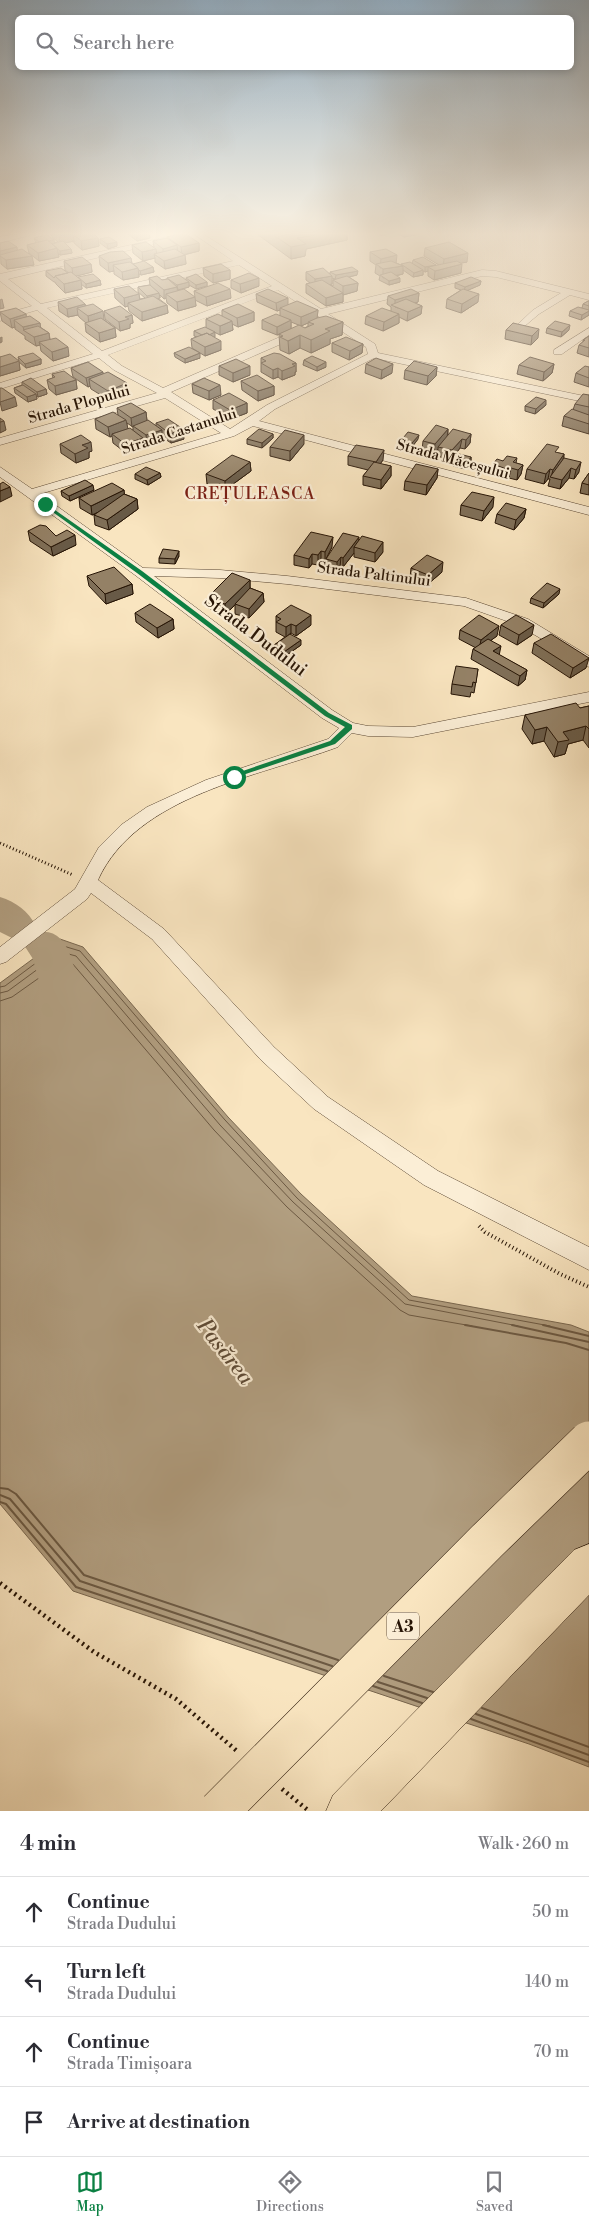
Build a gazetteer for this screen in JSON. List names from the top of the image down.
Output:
{
  "streets": {
    "highway": ["A3"],
    "street": [
      "Strada Plopului",
      "Strada Castanului",
      "Strada Măceșului",
      "Strada Paltinului",
      "Strada Dudului"
    ]
  },
  "crossings": [
    ["Strada Castanului", "Strada Măceșului"],
    ["Strada Castanului", "Strada Dudului"],
    ["Strada Paltinului", "Strada Dudului"]
  ],
  "districts": ["CREȚULEASCA"],
  "water": ["Pasărea"],
  "page": {
    "search": "Search here",
    "heading": ["4 min", "Walk · 260 m"],
    "list": [
      ["Continue", "Strada Dudului", "50 m"],
      ["Turn left", "Strada Dudului", "140 m"],
      ["Continue", "Strada Timișoara", "70 m"],
      "Arrive at destination"
    ],
    "nav": ["Map", "Directions", "Saved"]
  }
}
